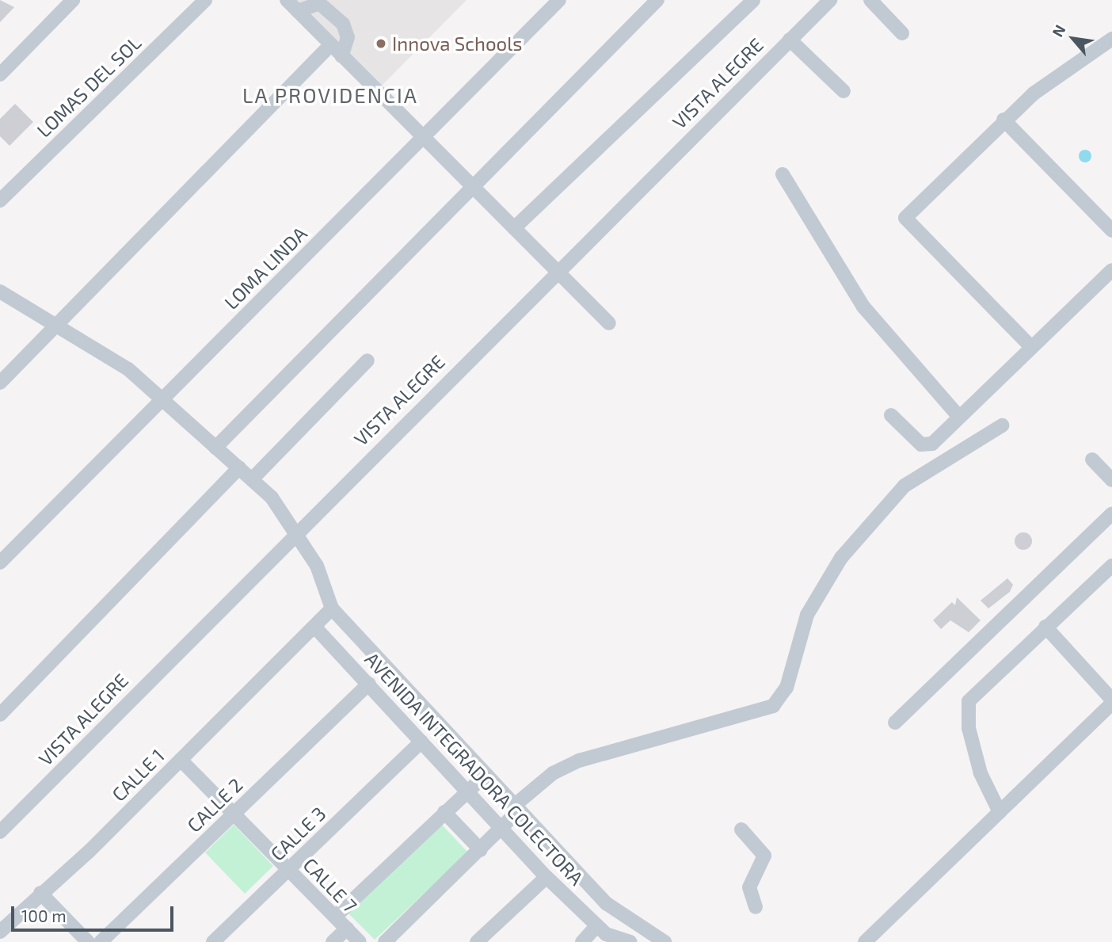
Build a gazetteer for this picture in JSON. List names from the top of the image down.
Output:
{
  "streets": {
    "street": [
      "VISTA ALEGRE",
      "LOMAS DEL SOL",
      "LOMA LINDA",
      "AVENIDA INTEGRADORA COLECTORA",
      "CALLE 1",
      "CALLE 2",
      "CALLE 3",
      "CALLE 7"
    ]
  },
  "crossings": [
    ["VISTA ALEGRE", "AVENIDA INTEGRADORA COLECTORA"],
    ["LOMA LINDA", "AVENIDA INTEGRADORA COLECTORA"],
    ["AVENIDA INTEGRADORA COLECTORA", "CALLE 1"],
    ["AVENIDA INTEGRADORA COLECTORA", "CALLE 2"],
    ["AVENIDA INTEGRADORA COLECTORA", "CALLE 3"],
    ["CALLE 1", "CALLE 7"],
    ["CALLE 2", "CALLE 7"],
    ["CALLE 3", "CALLE 7"]
  ],
  "districts": ["LA PROVIDENCIA"],
  "places": ["Innova Schools"],
  "scale_bar": "100 m",
  "north": "top left"
}
